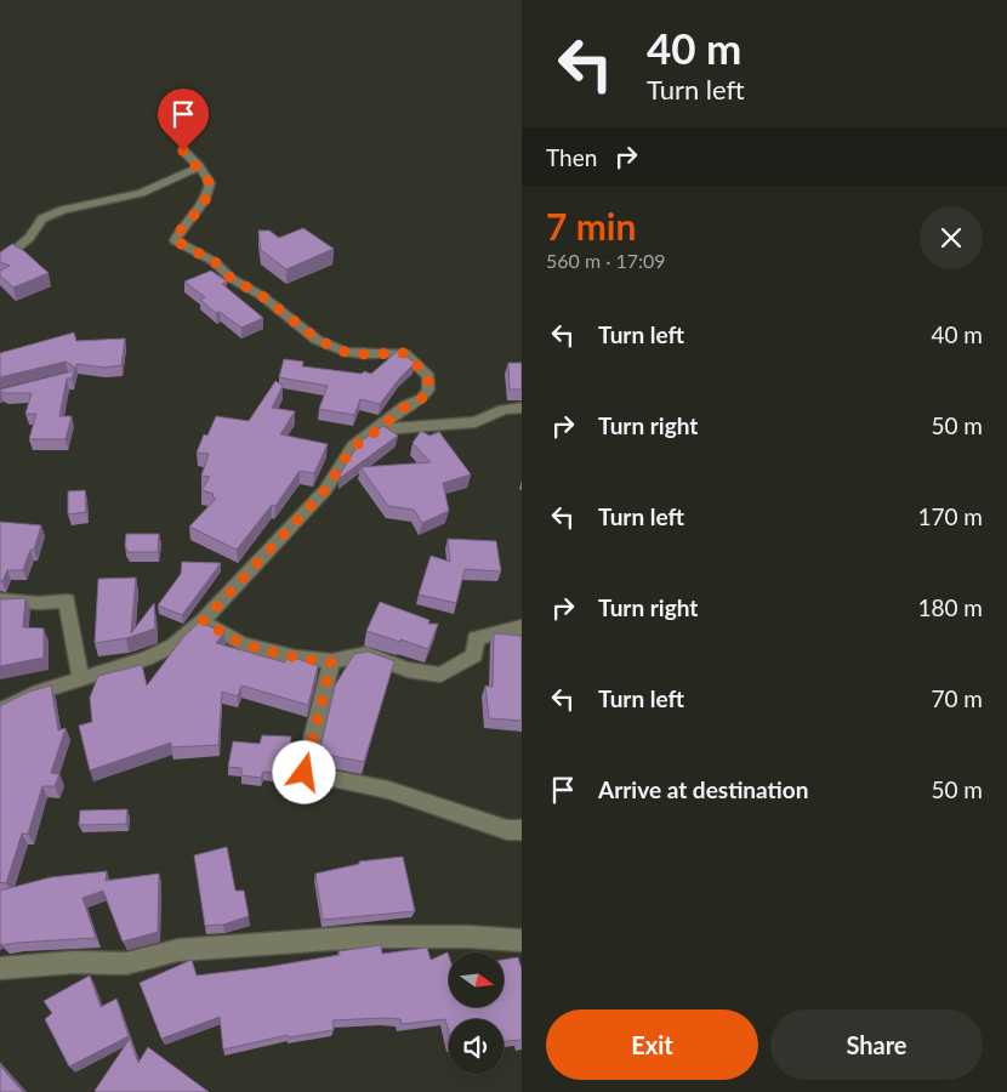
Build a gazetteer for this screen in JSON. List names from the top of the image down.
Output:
{
  "north": "right",
  "page": {
    "turn": ["40 m", "Turn left"],
    "then": "Then",
    "heading": ["7 min", "560 m · 17:09"],
    "list": [
      {
        "name": "Turn left",
        "value": "40 m"
      },
      {
        "name": "Turn right",
        "value": "50 m"
      },
      {
        "name": "Turn left",
        "value": "170 m"
      },
      {
        "name": "Turn right",
        "value": "180 m"
      },
      {
        "name": "Turn left",
        "value": "70 m"
      },
      {
        "name": "Arrive at destination",
        "value": "50 m"
      }
    ],
    "buttons": ["Exit", "Share"]
  }
}
